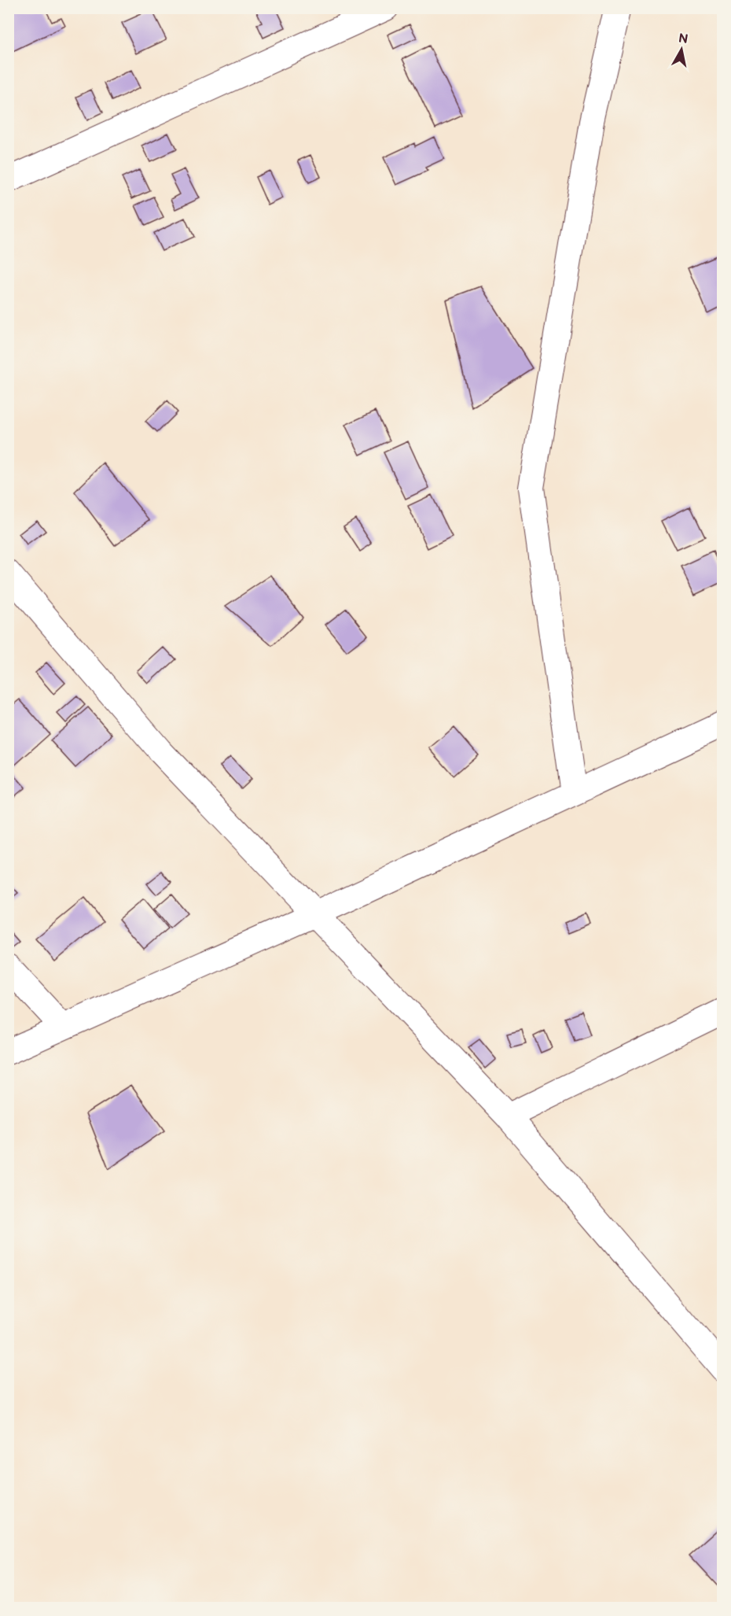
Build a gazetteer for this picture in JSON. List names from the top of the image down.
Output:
{
  "north": "top"
}
